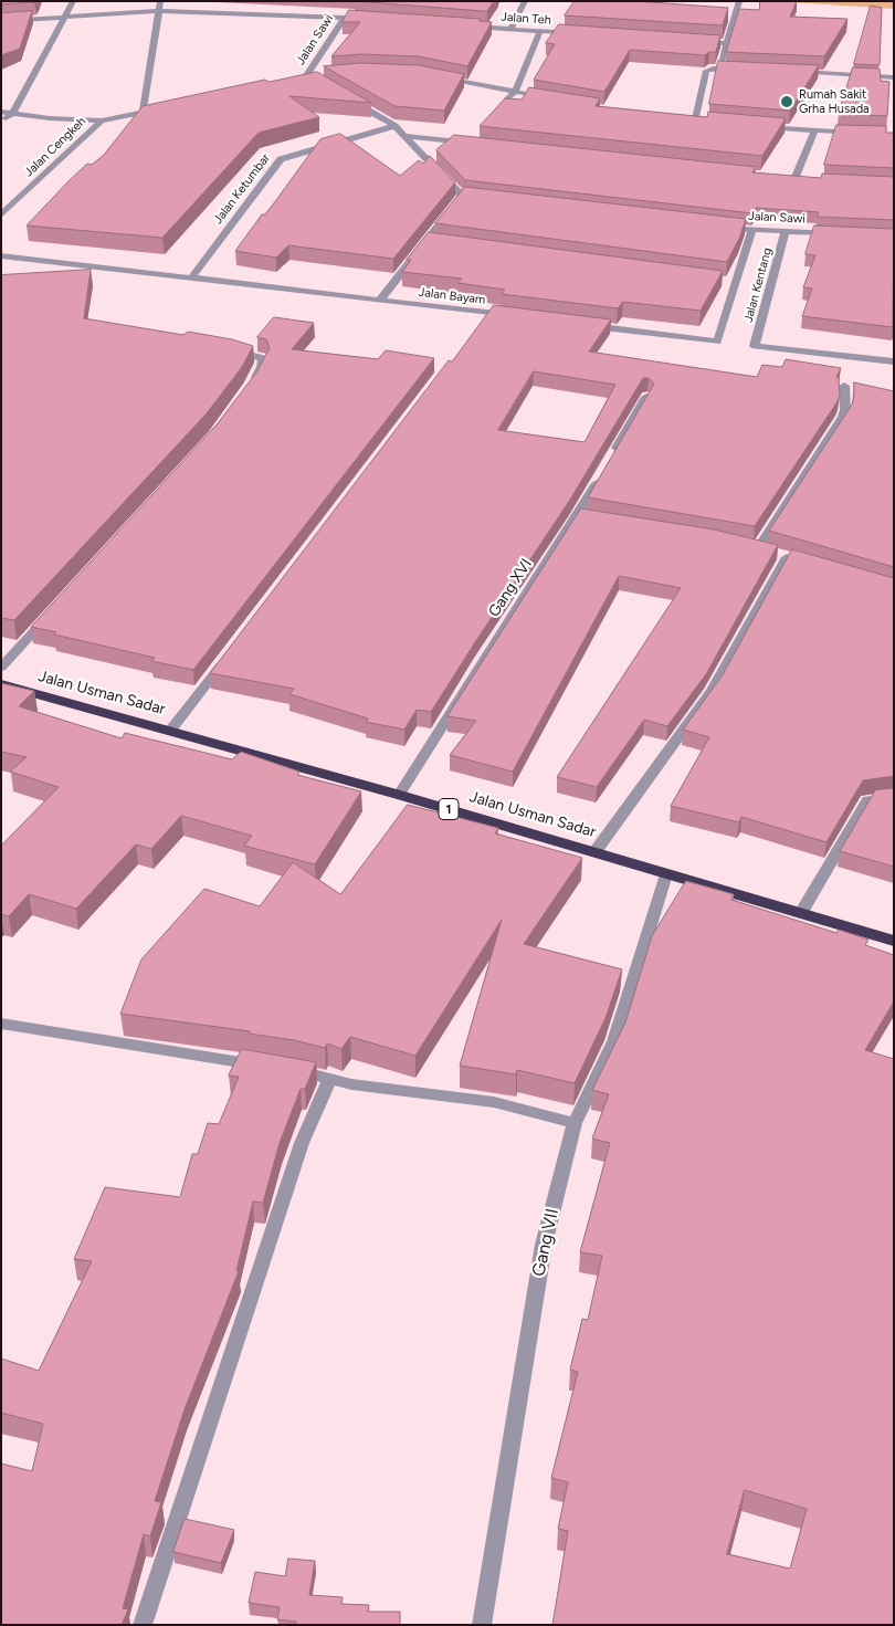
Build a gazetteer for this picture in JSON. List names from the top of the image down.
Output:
{
  "streets": {
    "highway": ["Jalan Usman Sadar", "1"],
    "street": [
      "Jalan Teh",
      "Jalan Sawi",
      "Jalan Cengkeh",
      "Jalan Ketumbar",
      "Jalan Kentang",
      "Jalan Bayam",
      "Gang XVI",
      "Gang VII"
    ]
  },
  "crossings": [
    ["Jalan Sawi", "Jalan Kentang"],
    ["Jalan Ketumbar", "Jalan Bayam"],
    ["Gang XVI", "Jalan Usman Sadar"],
    ["Jalan Usman Sadar", "Gang VII"]
  ],
  "places": ["Rumah Sakit Grha Husada"]
}
